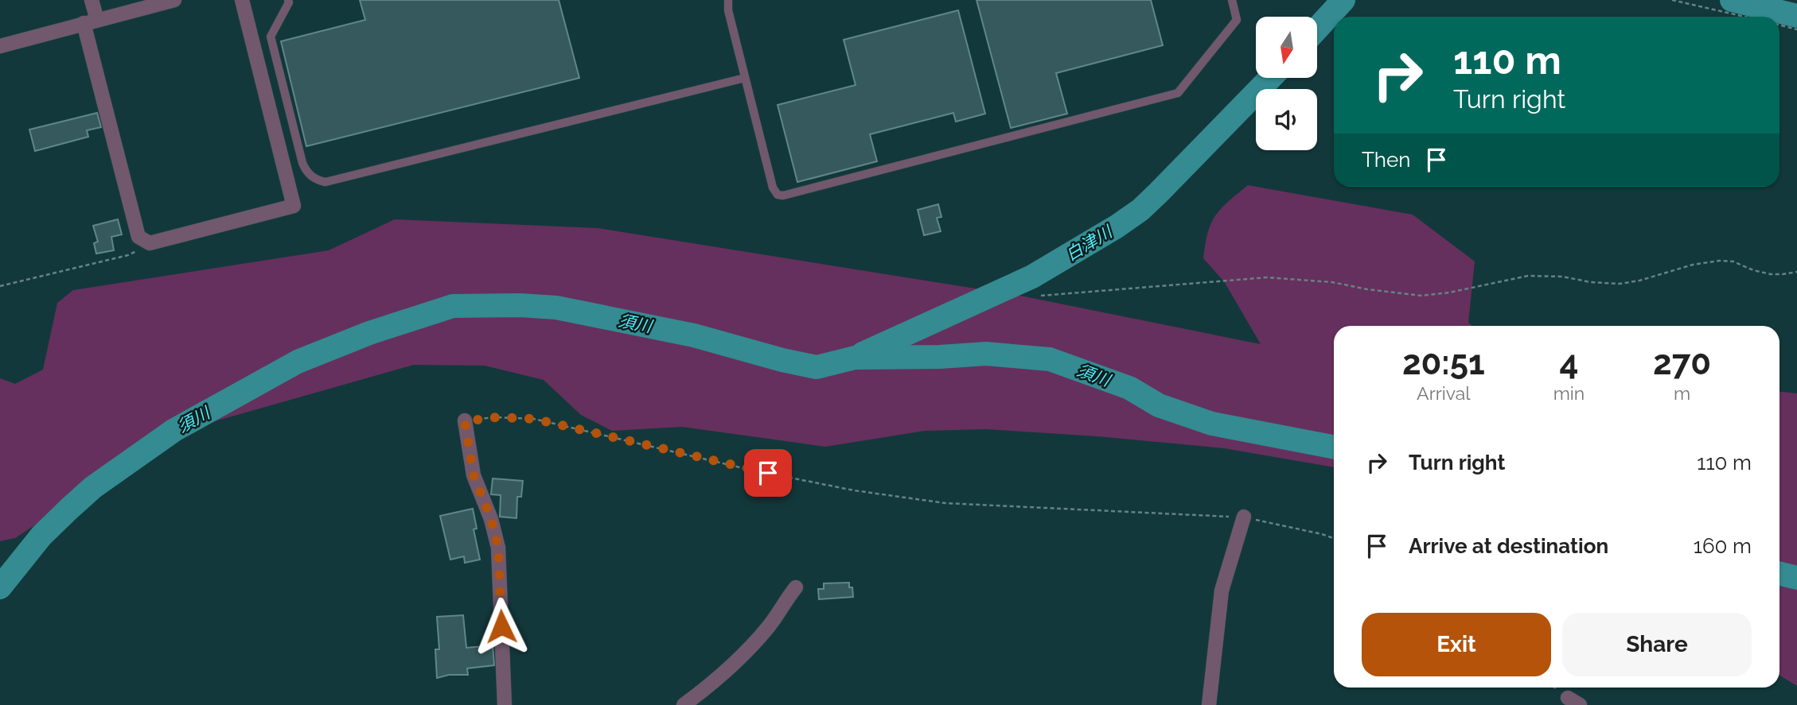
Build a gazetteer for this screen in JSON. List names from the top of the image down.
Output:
{
  "water": ["白津川", "須川"],
  "north": "bottom",
  "page": {
    "turn": ["110 m", "Turn right"],
    "then": "Then",
    "eta": [
      "20:51",
      "Arrival",
      "4",
      "min",
      "270",
      "m"
    ],
    "list": [
      {
        "name": "Turn right",
        "value": "110 m"
      },
      {
        "name": "Arrive at destination",
        "value": "160 m"
      }
    ],
    "buttons": ["Exit", "Share"]
  }
}
